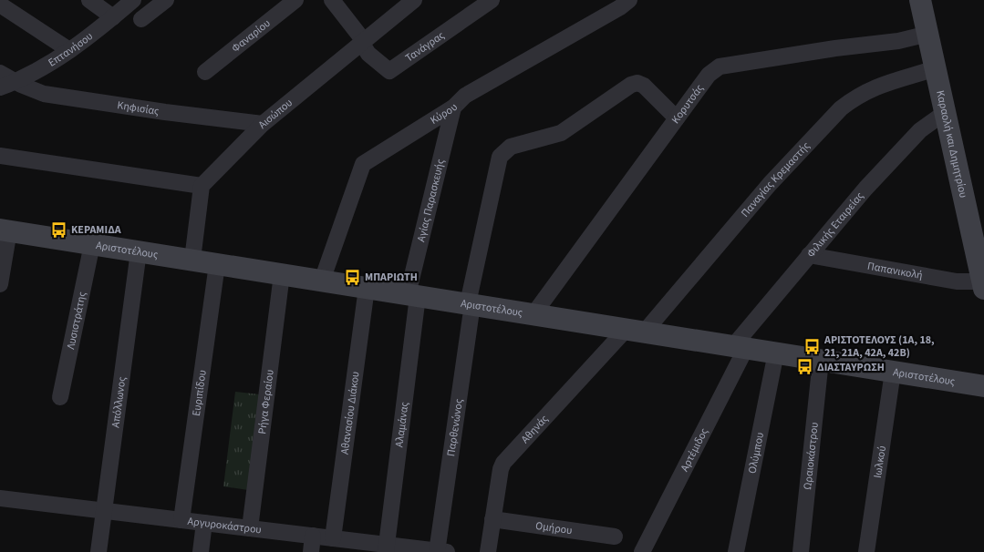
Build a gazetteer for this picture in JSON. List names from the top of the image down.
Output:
{
  "streets": {
    "main road": ["Καραολή και Δημητρίου", "Αριστοτέλους"],
    "street": [
      "Φαναρίου",
      "Τανάγρας",
      "Επτανήσου",
      "Κορυτσάς",
      "Κηφισίας",
      "Κύρου",
      "Αισώπου",
      "Παναγίας Κρεμαστής",
      "Αγίας Παρασκευής",
      "Φιλικής Εταιρείας",
      "Παπανικολή",
      "Λυσιστράτης",
      "Ευριπίδου",
      "Απόλλωνος",
      "Ρήγα Φεραίου",
      "Αθανασίου Διάκου",
      "Αλαμάνας",
      "Παρθενώνος",
      "Αθηνάς",
      "Αρτέμιδος",
      "Ολύμπου",
      "Ωραιοκάστρου",
      "Ιωλκού",
      "Αργυροκάστρου",
      "Ομήρου"
    ]
  },
  "crossings": [
    ["Τανάγρας", "Αισώπου"],
    ["Επτανήσου", "Κηφισίας"],
    ["Κορυτσάς", "Καραολή και Δημητρίου"],
    ["Κορυτσάς", "Αριστοτέλους"],
    ["Κορυτσάς", "Παρθενώνος"],
    ["Κηφισίας", "Αισώπου"],
    ["Κύρου", "Αγίας Παρασκευής"],
    ["Κύρου", "Αριστοτέλους"],
    ["Καραολή και Δημητρίου", "Παναγίας Κρεμαστής"],
    ["Καραολή και Δημητρίου", "Φιλικής Εταιρείας"],
    ["Καραολή και Δημητρίου", "Παπανικολή"],
    ["Παναγίας Κρεμαστής", "Αριστοτέλους"],
    ["Παναγίας Κρεμαστής", "Αθηνάς"],
    ["Αγίας Παρασκευής", "Αριστοτέλους"],
    ["Αγίας Παρασκευής", "Αλαμάνας"],
    ["Φιλικής Εταιρείας", "Αριστοτέλους"],
    ["Φιλικής Εταιρείας", "Παπανικολή"],
    ["Φιλικής Εταιρείας", "Αρτέμιδος"],
    ["Αριστοτέλους", "Λυσιστράτης"],
    ["Αριστοτέλους", "Ευριπίδου"],
    ["Αριστοτέλους", "Απόλλωνος"],
    ["Αριστοτέλους", "Ρήγα Φεραίου"],
    ["Αριστοτέλους", "Αθανασίου Διάκου"],
    ["Αριστοτέλους", "Αλαμάνας"],
    ["Αριστοτέλους", "Παρθενώνος"],
    ["Αριστοτέλους", "Αθηνάς"],
    ["Αριστοτέλους", "Αρτέμιδος"],
    ["Αριστοτέλους", "Ολύμπου"],
    ["Αριστοτέλους", "Ωραιοκάστρου"],
    ["Αριστοτέλους", "Ιωλκού"],
    ["Ευριπίδου", "Αργυροκάστρου"],
    ["Απόλλωνος", "Αργυροκάστρου"],
    ["Ρήγα Φεραίου", "Αργυροκάστρου"],
    ["Αθανασίου Διάκου", "Αργυροκάστρου"],
    ["Αλαμάνας", "Αργυροκάστρου"],
    ["Παρθενώνος", "Αργυροκάστρου"],
    ["Αθηνάς", "Ομήρου"]
  ],
  "places": {
    "bus stop": [
      "ΚΕΡΑΜΙΔΑ",
      "ΜΠΑΡΙΩΤΗ",
      "ΑΡΙΣΤΟΤΕΛΟΥΣ (1Α, 18, 21, 21Α, 42Α, 42Β)",
      "ΔΙΑΣΤΑΥΡΩΣΗ"
    ]
  }
}
